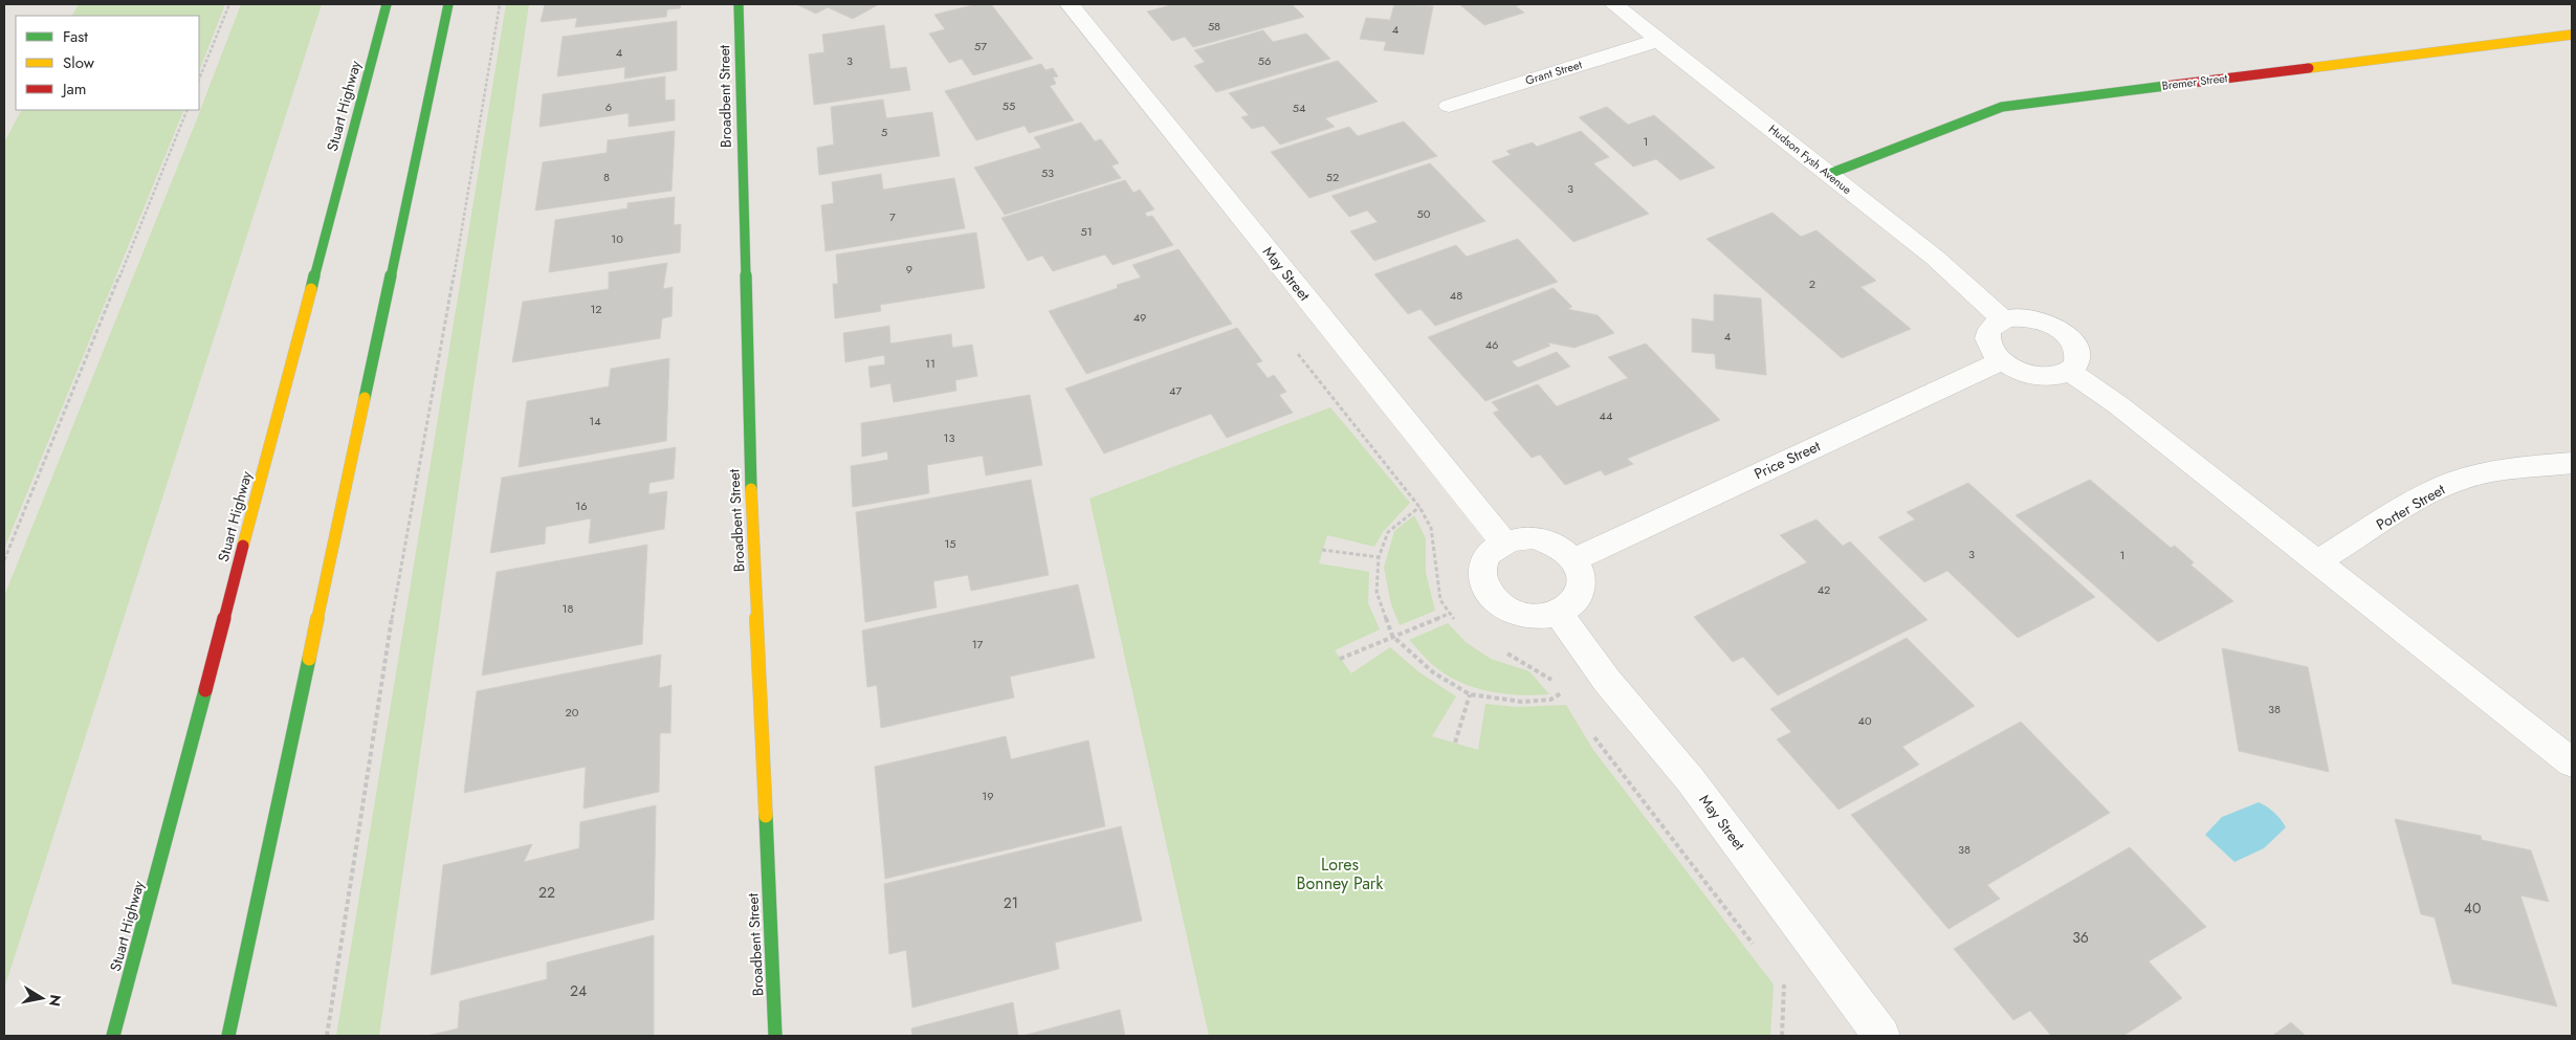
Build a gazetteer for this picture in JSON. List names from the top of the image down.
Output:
{
  "streets": {
    "main road": ["Bremer Street", "Broadbent Street", "Stuart Highway"],
    "street": [
      "Grant Street",
      "Hudson Fysh Avenue",
      "May Street",
      "Price Street",
      "Porter Street"
    ]
  },
  "crossings": [
    ["Grant Street", "Hudson Fysh Avenue"],
    ["Bremer Street", "Hudson Fysh Avenue"],
    ["Hudson Fysh Avenue", "Price Street"],
    ["May Street", "Price Street"]
  ],
  "parks": ["Lores Bonney Park"],
  "house_numbers": [
    "58",
    "4",
    "57",
    "4",
    "3",
    "56",
    "55",
    "6",
    "54",
    "5",
    "1",
    "53",
    "8",
    "52",
    "3",
    "50",
    "7",
    "51",
    "10",
    "9",
    "2",
    "48",
    "12",
    "49",
    "4",
    "46",
    "11",
    "47",
    "44",
    "14",
    "13",
    "16",
    "15",
    "3",
    "1",
    "42",
    "18",
    "17",
    "38",
    "20",
    "40",
    "19",
    "38",
    "22",
    "21",
    "40",
    "36",
    "24"
  ],
  "legend": ["Fast", "Slow", "Jam"],
  "north": "right"
}
